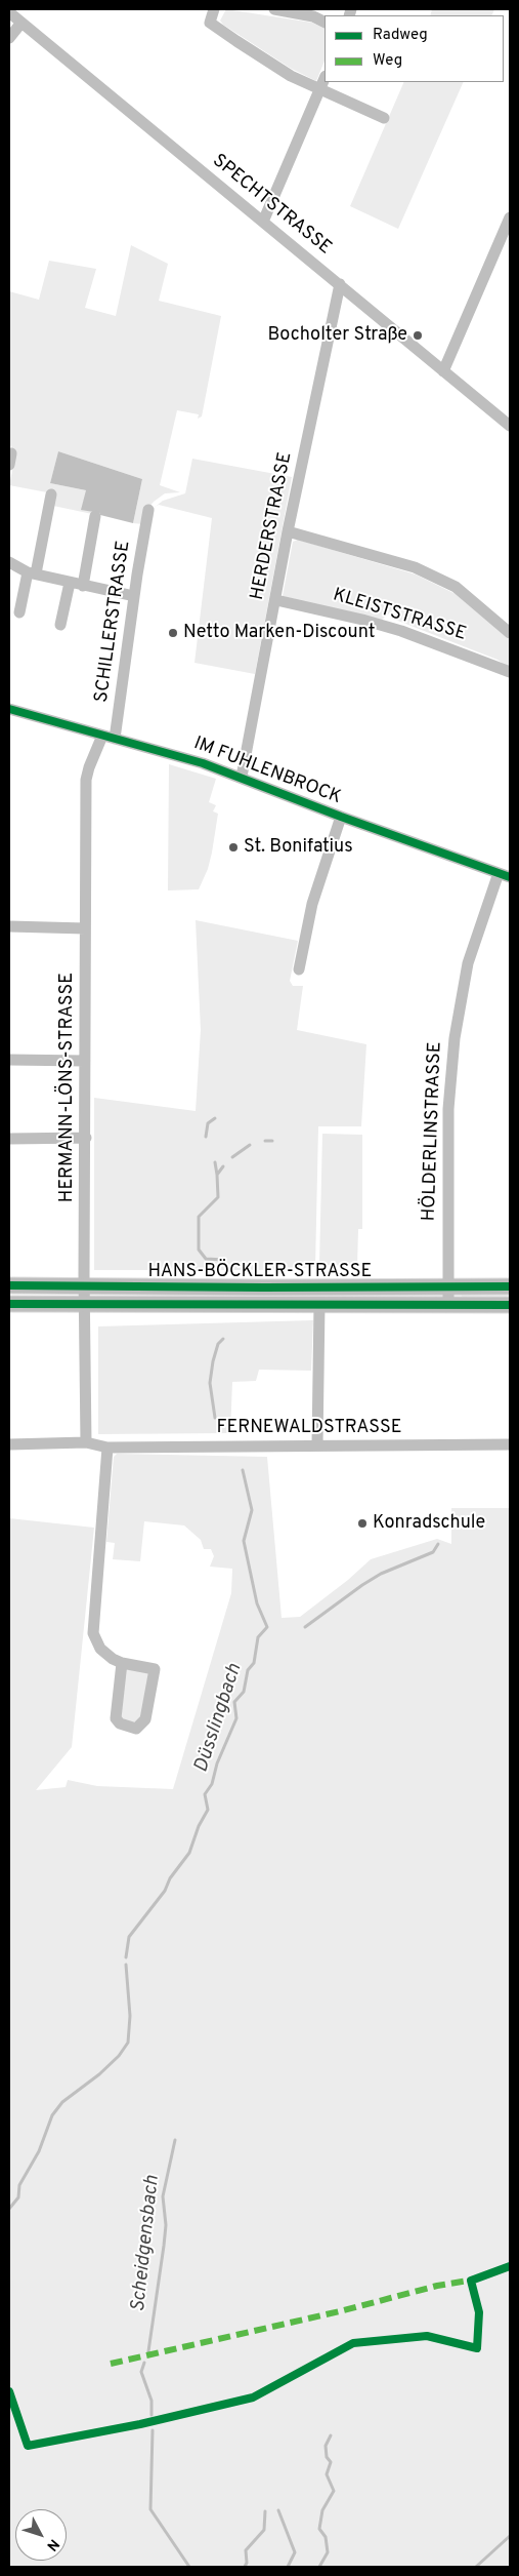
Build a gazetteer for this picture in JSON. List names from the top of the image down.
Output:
{
  "streets": {
    "main road": ["HANS-BÖCKLER-STRASSE"],
    "street": [
      "SPECHTSTRASSE",
      "HERDERSTRASSE",
      "KLEISTSTRASSE",
      "SCHILLERSTRASSE",
      "IM FUHLENBROCK",
      "HERMANN-LÖNS-STRASSE",
      "HÖLDERLINSTRASSE",
      "FERNEWALDSTRASSE"
    ]
  },
  "crossings": [
    ["SPECHTSTRASSE", "HERDERSTRASSE"],
    ["HERDERSTRASSE", "KLEISTSTRASSE"],
    ["HERDERSTRASSE", "IM FUHLENBROCK"],
    ["SCHILLERSTRASSE", "IM FUHLENBROCK"],
    ["IM FUHLENBROCK", "HERMANN-LÖNS-STRASSE"],
    ["IM FUHLENBROCK", "HÖLDERLINSTRASSE"],
    ["HERMANN-LÖNS-STRASSE", "HANS-BÖCKLER-STRASSE"],
    ["HERMANN-LÖNS-STRASSE", "FERNEWALDSTRASSE"],
    ["HÖLDERLINSTRASSE", "HANS-BÖCKLER-STRASSE"],
    ["HANS-BÖCKLER-STRASSE", "FERNEWALDSTRASSE"]
  ],
  "water": ["Düsslingbach", "Scheidgensbach"],
  "places": [
    "Bocholter Straße",
    "Netto Marken-Discount",
    "St. Bonifatius",
    "Konradschule"
  ],
  "legend": ["Radweg", "Weg"],
  "north": "bottom right"
}
